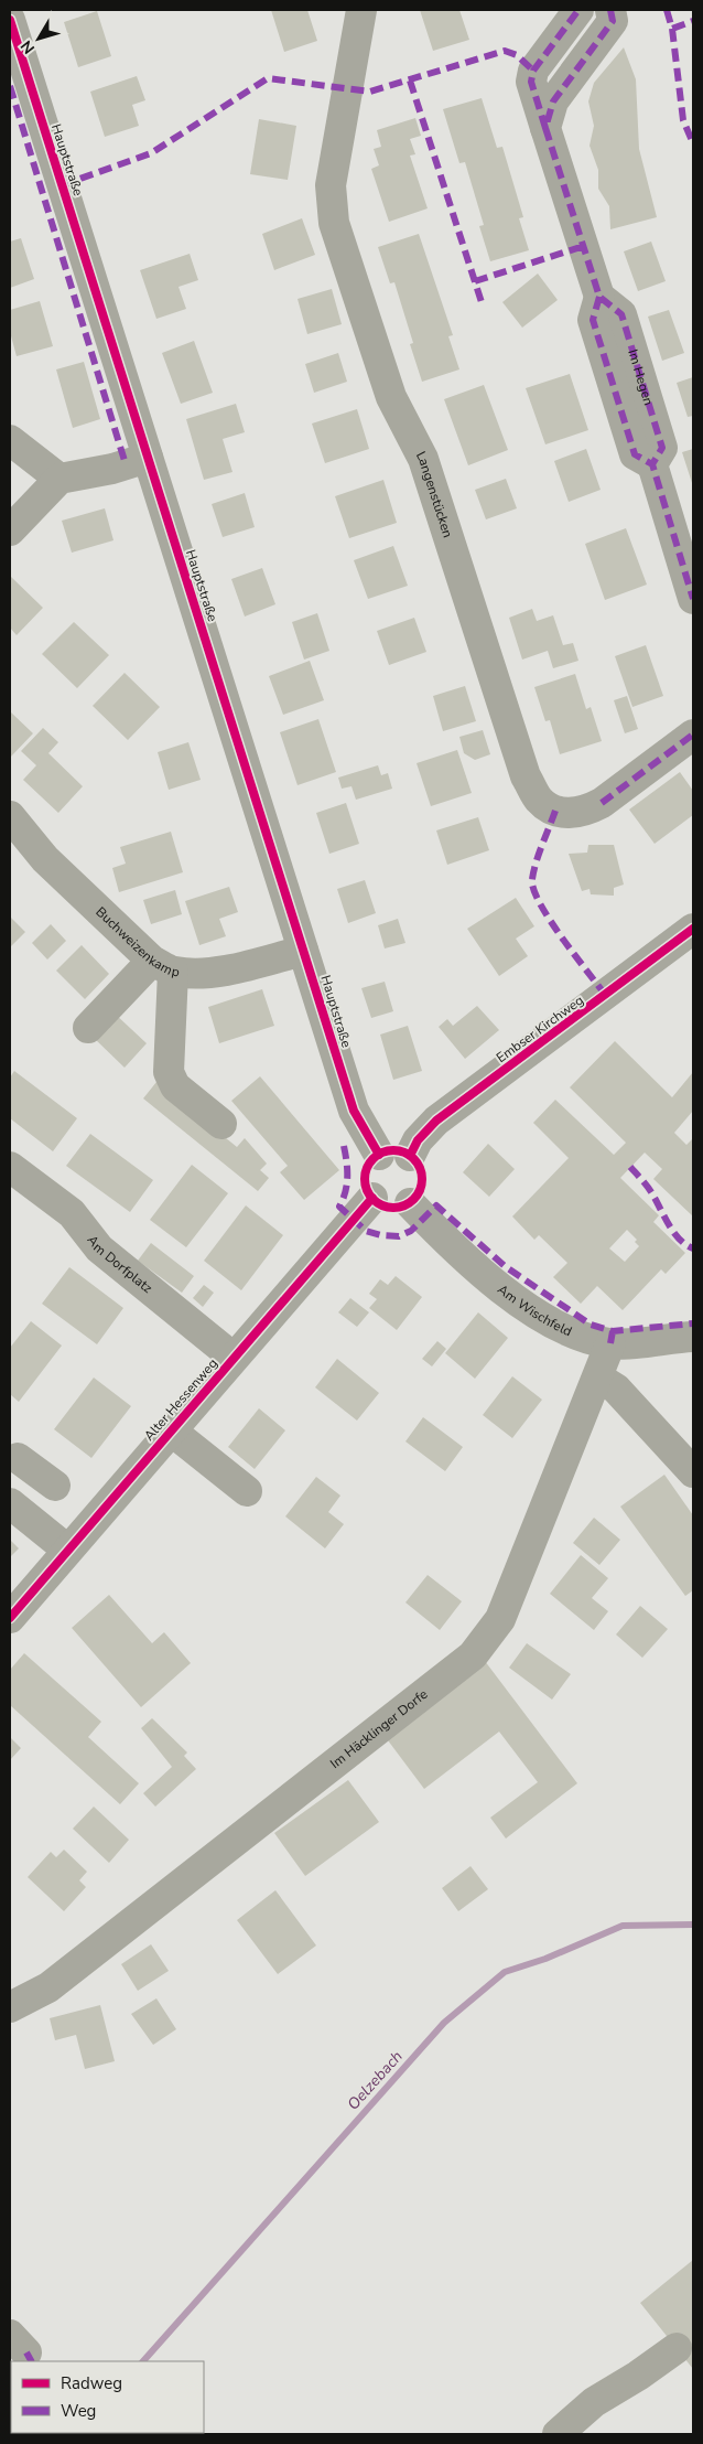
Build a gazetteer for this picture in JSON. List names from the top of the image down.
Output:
{
  "streets": {
    "street": [
      "Hauptstraße",
      "Im Hegen",
      "Langenstücken",
      "Buchweizenkamp",
      "Embser Kirchweg",
      "Am Dorfplatz",
      "Am Wischfeld",
      "Alter Hessenweg",
      "Im Häcklinger Dorfe"
    ]
  },
  "crossings": [
    ["Hauptstraße", "Buchweizenkamp"],
    ["Hauptstraße", "Embser Kirchweg"],
    ["Hauptstraße", "Am Wischfeld"],
    ["Hauptstraße", "Alter Hessenweg"],
    ["Embser Kirchweg", "Am Wischfeld"],
    ["Embser Kirchweg", "Alter Hessenweg"],
    ["Am Dorfplatz", "Alter Hessenweg"],
    ["Am Wischfeld", "Alter Hessenweg"],
    ["Am Wischfeld", "Im Häcklinger Dorfe"]
  ],
  "water": ["Oelzebach"],
  "legend": ["Radweg", "Weg"],
  "north": "bottom left"
}
